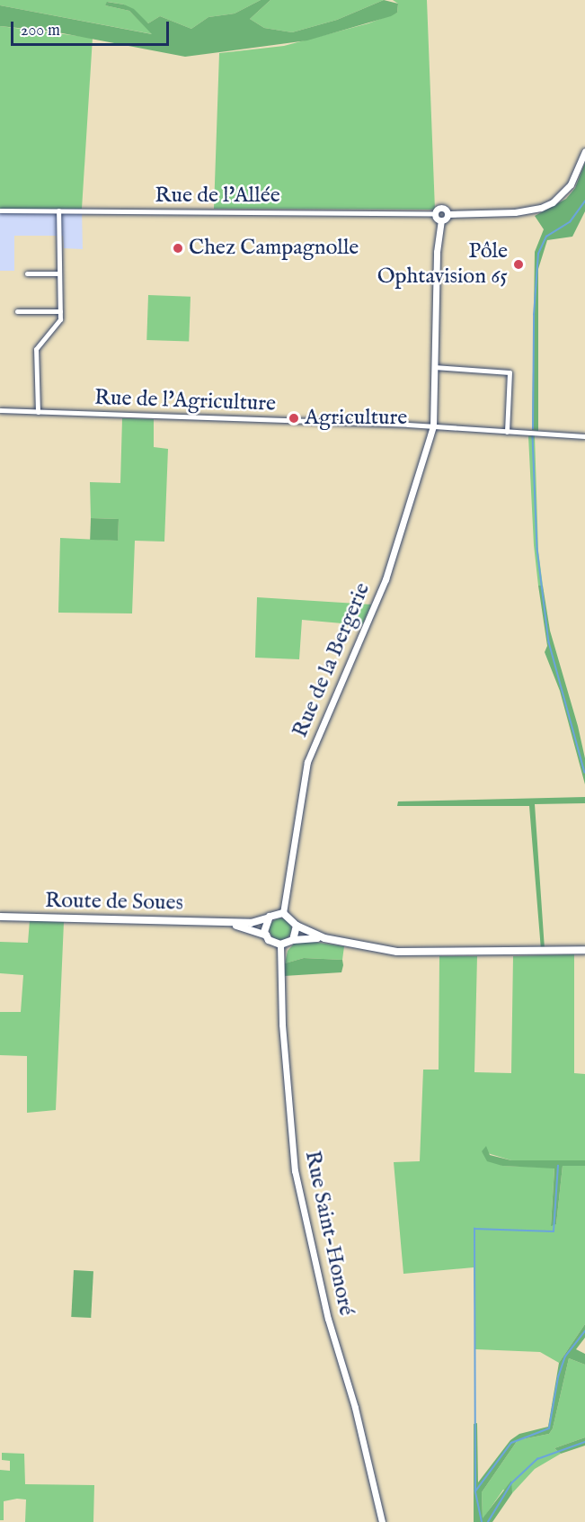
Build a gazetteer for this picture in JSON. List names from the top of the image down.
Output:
{
  "streets": {
    "main road": ["Route de Soues"],
    "street": [
      "Rue de l'Allée",
      "Rue de l'Agriculture",
      "Rue de la Bergerie",
      "Rue Saint-Honoré"
    ]
  },
  "crossings": [
    ["Rue de l'Agriculture", "Rue de la Bergerie"],
    ["Rue de la Bergerie", "Route de Soues"],
    ["Rue de la Bergerie", "Rue Saint-Honoré"],
    ["Route de Soues", "Rue Saint-Honoré"]
  ],
  "places": ["Chez Campagnolle", "Pôle Ophtavision 65", "Agriculture"],
  "scale_bar": "200 m"
}
